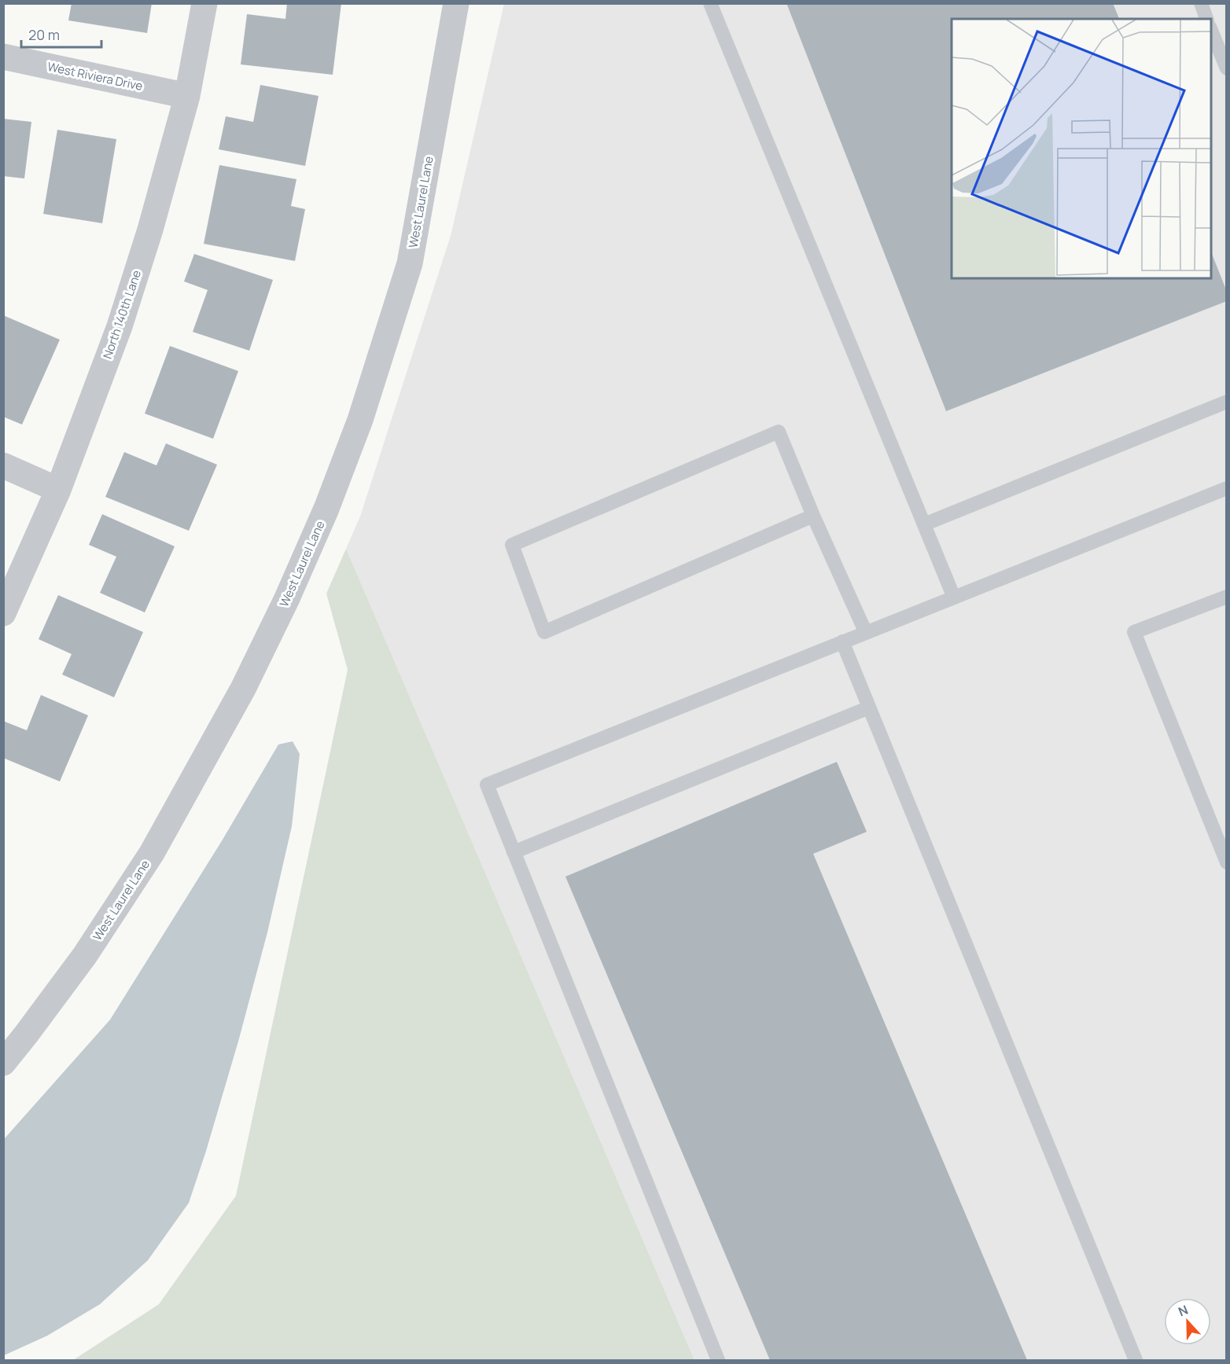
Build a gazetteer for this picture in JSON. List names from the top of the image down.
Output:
{
  "streets": {
    "street": ["West Riviera Drive", "West Laurel Lane", "North 140th Lane"]
  },
  "crossings": [
    ["West Riviera Drive", "North 140th Lane"]
  ],
  "scale_bar": "20 m",
  "north": "top"
}
